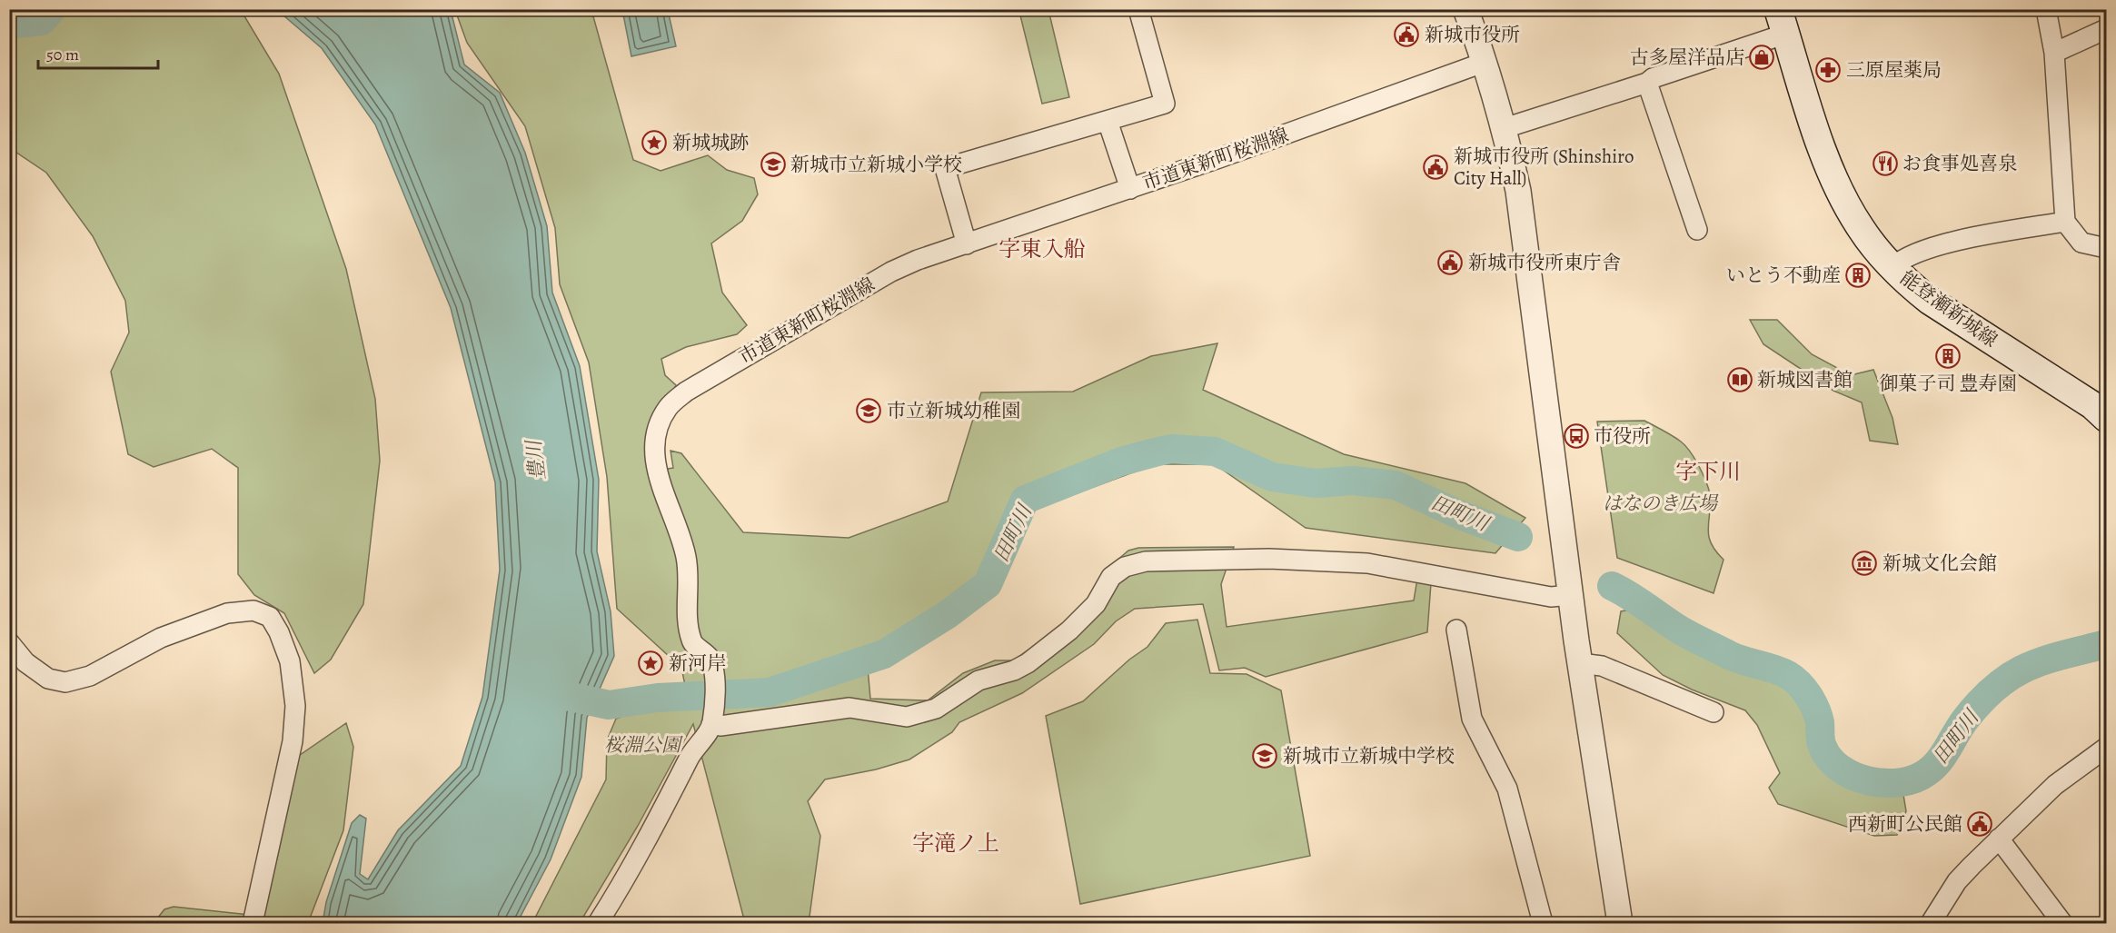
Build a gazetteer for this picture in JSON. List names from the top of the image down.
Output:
{
  "streets": {
    "main road": ["能登瀬新城線"],
    "street": ["市道東新町桜淵線"]
  },
  "districts": ["字東入船", "字下川", "字滝ノ上"],
  "water": ["豊川", "田町川"],
  "parks": ["はなのき広場", "桜淵公園"],
  "places": {
    "public building": [
      "新城市役所",
      "新城市役所 (Shinshiro City Hall)",
      "新城市役所東庁舎",
      "西新町公民館"
    ],
    "shop": ["古多屋洋品店"],
    "pharmacy": ["三原屋薬局"],
    "place": ["新城城跡", "新河岸"],
    "restaurant": ["お食事処喜泉"],
    "school or university": ["新城市立新城小学校", "市立新城幼稚園", "新城市立新城中学校"],
    "building": ["いとう不動産", "御菓子司 豊寿園"],
    "library": ["新城図書館"],
    "bus stop": ["市役所"],
    "museum": ["新城文化会館"]
  },
  "scale_bar": "50 m"
}
